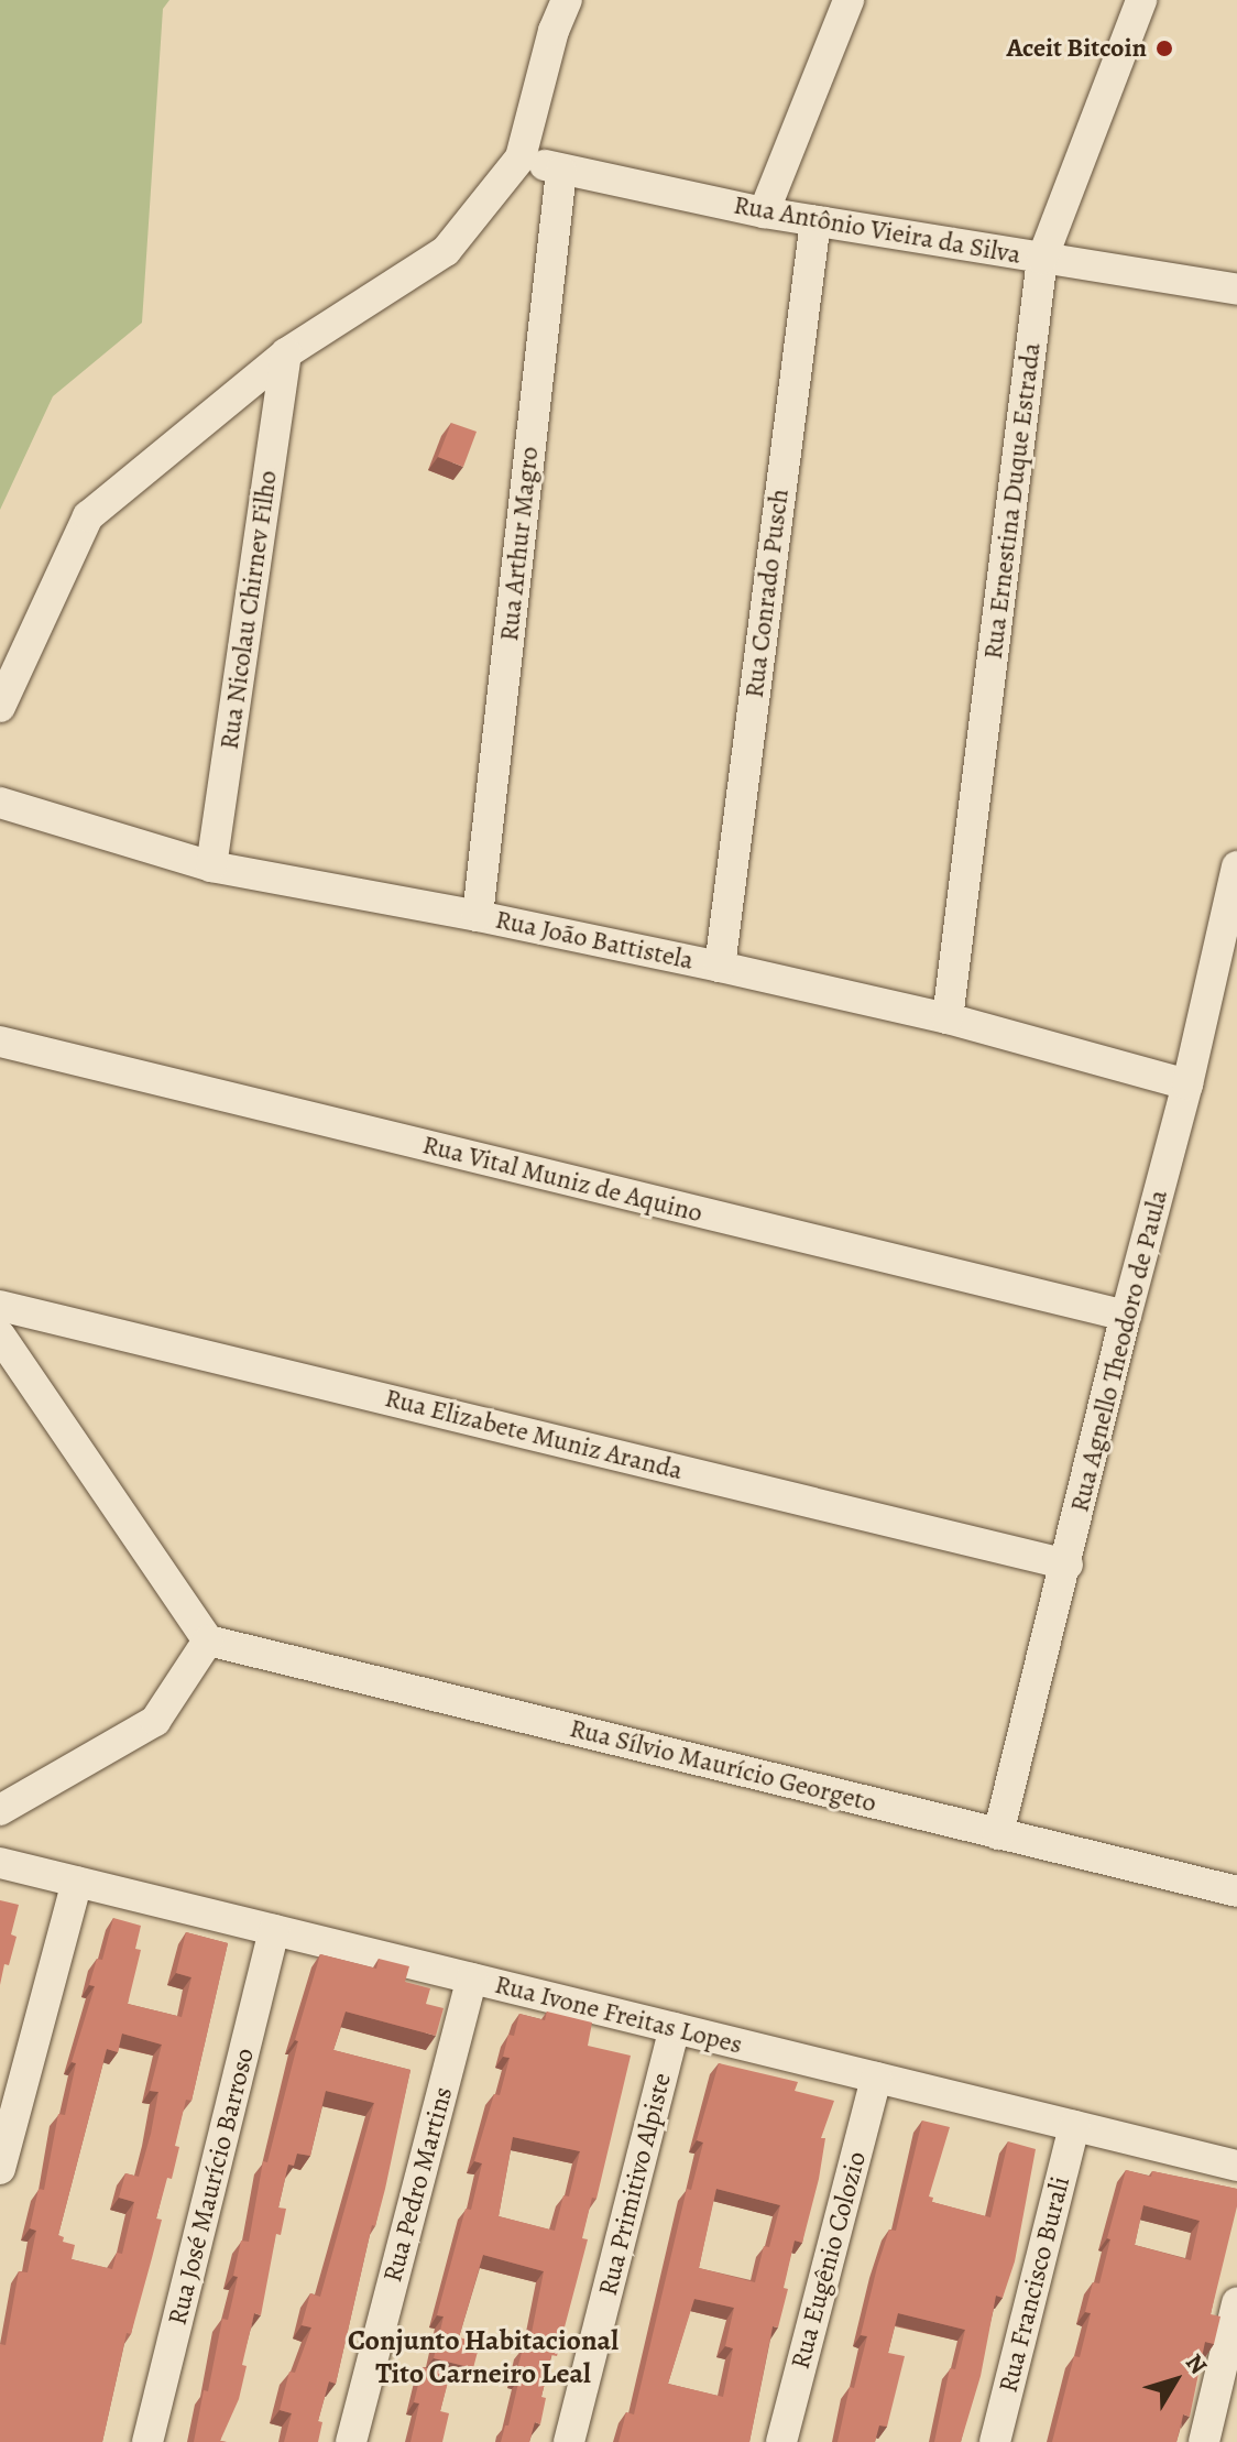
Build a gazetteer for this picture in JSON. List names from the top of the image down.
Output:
{
  "streets": {
    "street": [
      "Rua Antônio Vieira da Silva",
      "Rua Ernestina Duque Estrada",
      "Rua Arthur Magro",
      "Rua Conrado Pusch",
      "Rua Nicolau Chirnev Filho",
      "Rua João Battistela",
      "Rua Vital Muniz de Aquino",
      "Rua Agnello Theodoro de Paula",
      "Rua Elizabete Muniz Aranda",
      "Rua Sílvio Maurício Georgeto",
      "Rua Ivone Freitas Lopes",
      "Rua Pedro Martins",
      "Rua Primitivo Alpiste",
      "Rua José Maurício Barroso",
      "Rua Eugênio Colozio",
      "Rua Francisco Burali"
    ]
  },
  "crossings": [
    ["Rua Antônio Vieira da Silva", "Rua Ernestina Duque Estrada"],
    ["Rua Antônio Vieira da Silva", "Rua Arthur Magro"],
    ["Rua Antônio Vieira da Silva", "Rua Conrado Pusch"],
    ["Rua Ernestina Duque Estrada", "Rua João Battistela"],
    ["Rua Arthur Magro", "Rua João Battistela"],
    ["Rua Conrado Pusch", "Rua João Battistela"],
    ["Rua Nicolau Chirnev Filho", "Rua João Battistela"],
    ["Rua João Battistela", "Rua Agnello Theodoro de Paula"],
    ["Rua Vital Muniz de Aquino", "Rua Agnello Theodoro de Paula"],
    ["Rua Agnello Theodoro de Paula", "Rua Elizabete Muniz Aranda"],
    ["Rua Agnello Theodoro de Paula", "Rua Sílvio Maurício Georgeto"],
    ["Rua Ivone Freitas Lopes", "Rua Pedro Martins"],
    ["Rua Ivone Freitas Lopes", "Rua Primitivo Alpiste"],
    ["Rua Ivone Freitas Lopes", "Rua José Maurício Barroso"],
    ["Rua Ivone Freitas Lopes", "Rua Eugênio Colozio"],
    ["Rua Ivone Freitas Lopes", "Rua Francisco Burali"]
  ],
  "districts": ["Conjunto Habitacional Tito Carneiro Leal"],
  "places": ["Aceit Bitcoin"],
  "north": "top right"
}
